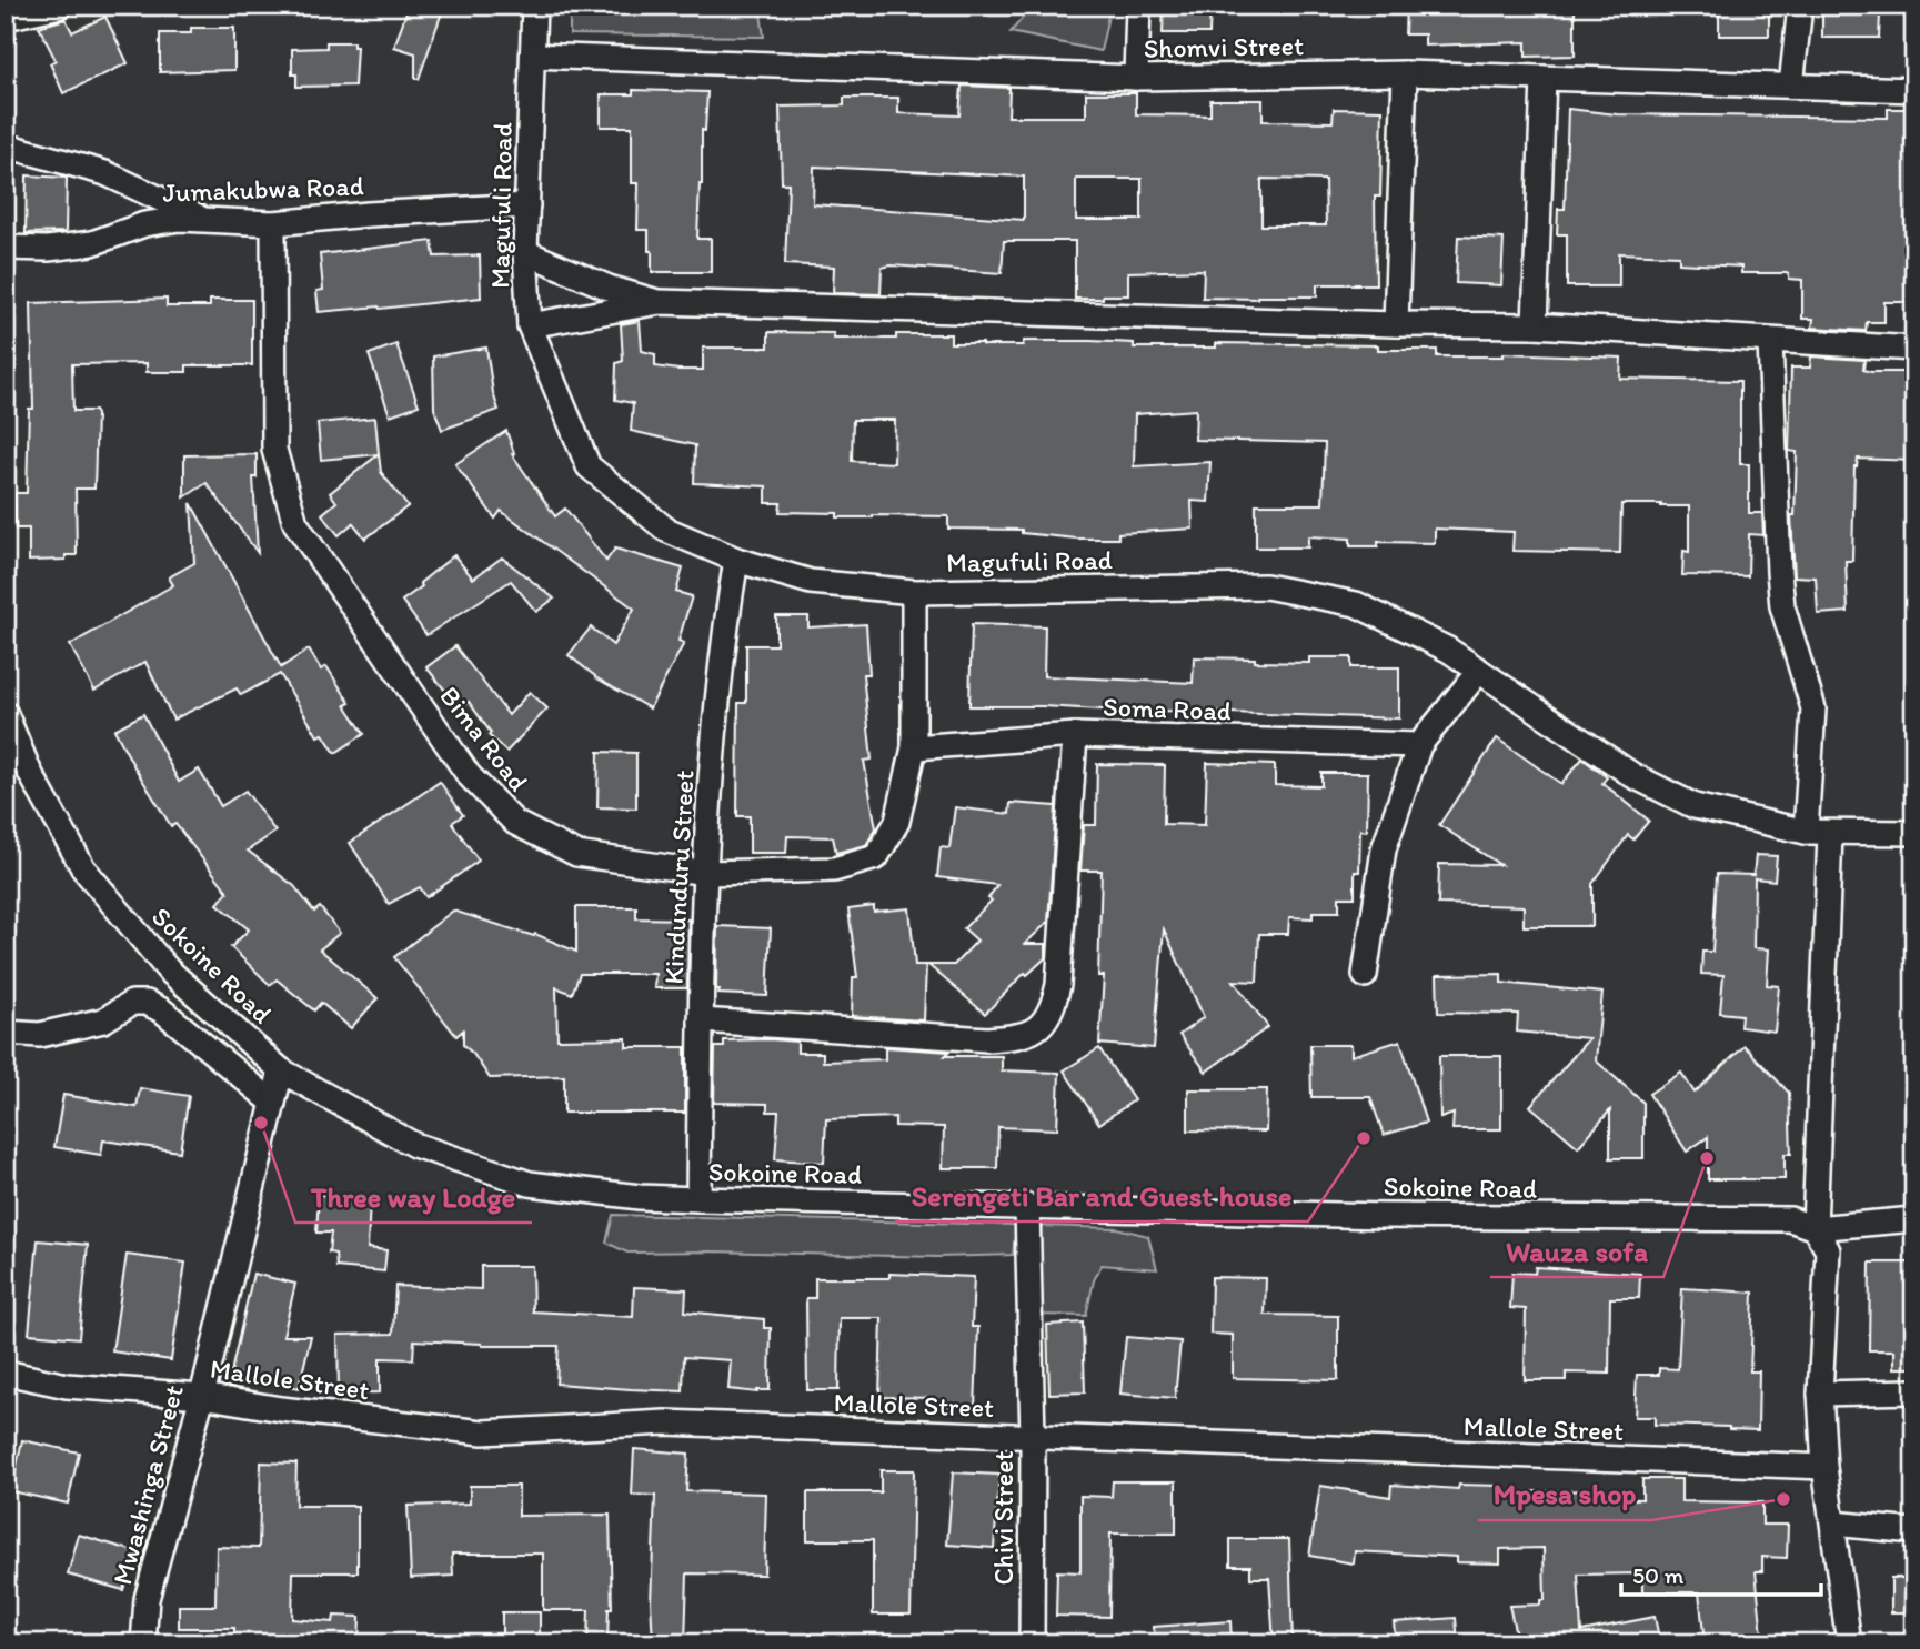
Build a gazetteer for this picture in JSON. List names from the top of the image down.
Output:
{
  "streets": {
    "street": [
      "Shomvi Street",
      "Jumakubwa Road",
      "Magufuli Road",
      "Soma Road",
      "Bima Road",
      "Kindunduru Street",
      "Sokoine Road",
      "Mallole Street",
      "Mwashinga Street",
      "Chivi Street"
    ]
  },
  "crossings": [
    ["Shomvi Street", "Magufuli Road"],
    ["Jumakubwa Road", "Magufuli Road"],
    ["Jumakubwa Road", "Bima Road"],
    ["Magufuli Road", "Bima Road"],
    ["Magufuli Road", "Kindunduru Street"],
    ["Soma Road", "Bima Road"],
    ["Bima Road", "Kindunduru Street"],
    ["Kindunduru Street", "Sokoine Road"],
    ["Sokoine Road", "Mwashinga Street"],
    ["Sokoine Road", "Chivi Street"],
    ["Mallole Street", "Mwashinga Street"],
    ["Mallole Street", "Chivi Street"]
  ],
  "places": [
    "Three way Lodge",
    "Serengeti Bar and Guest house",
    "Wauza sofa",
    "Mpesa shop"
  ],
  "scale_bar": "50 m"
}
